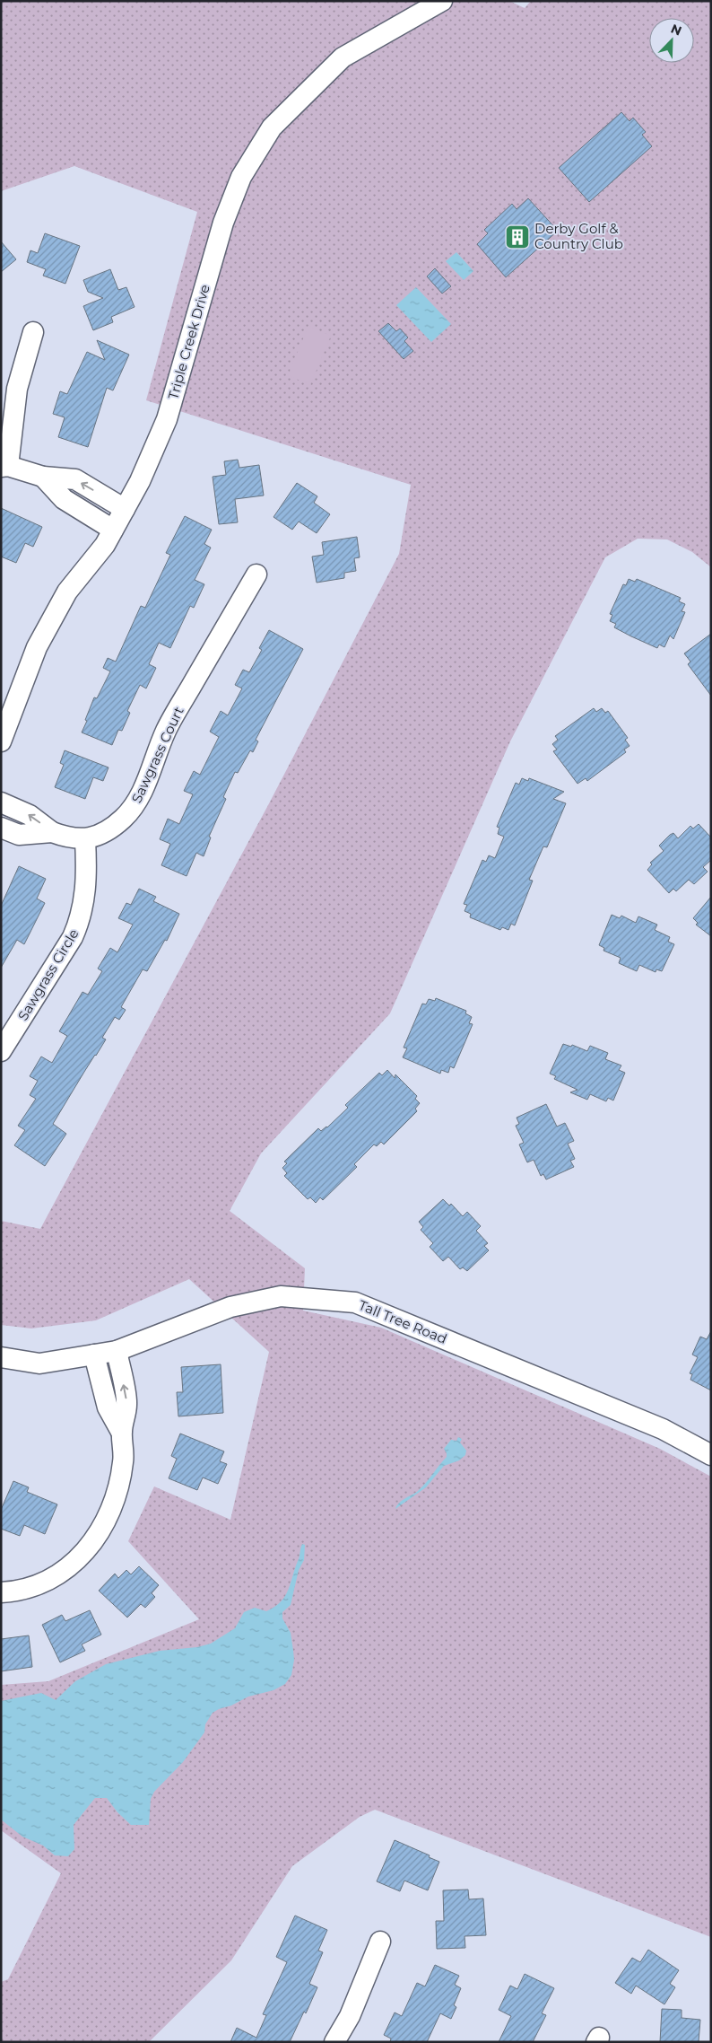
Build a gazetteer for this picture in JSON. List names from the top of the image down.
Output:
{
  "streets": {
    "street": [
      "Triple Creek Drive",
      "Sawgrass Court",
      "Sawgrass Circle",
      "Tall Tree Road"
    ]
  },
  "crossings": [
    ["Sawgrass Court", "Sawgrass Circle"]
  ],
  "places": {
    "building": ["Derby Golf & Country Club"]
  },
  "north": "top right"
}
